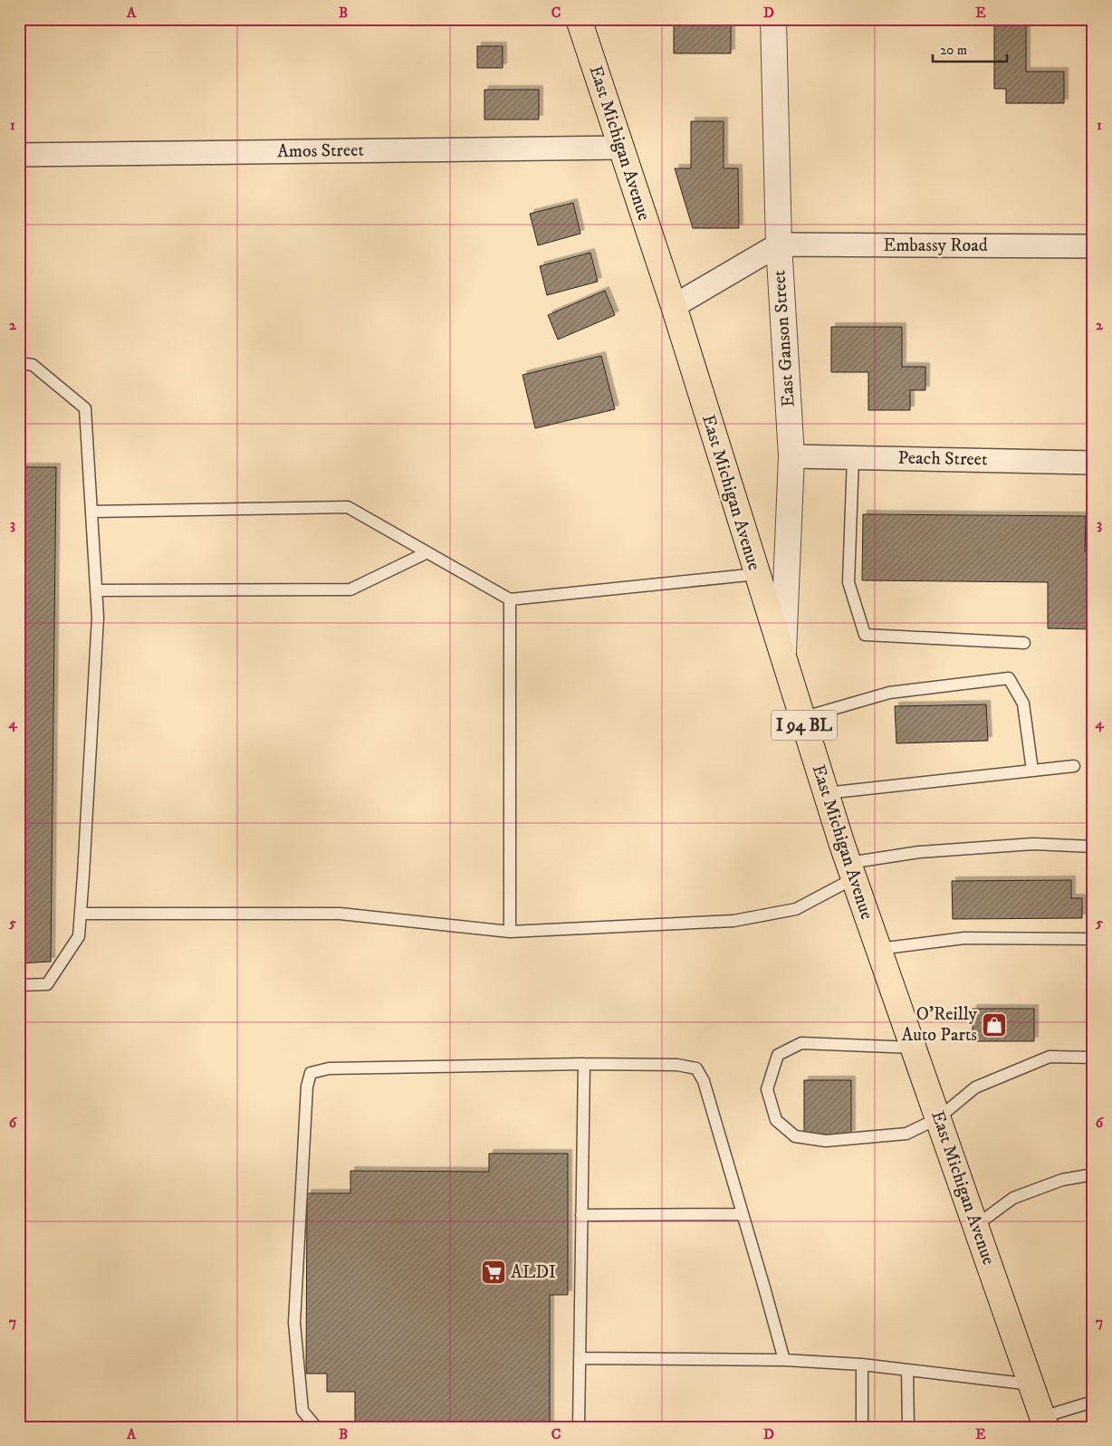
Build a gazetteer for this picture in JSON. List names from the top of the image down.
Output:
{
  "streets": {
    "main road": ["East Michigan Avenue", "I 94 BL"],
    "street": [
      "Amos Street",
      "Embassy Road",
      "East Ganson Street",
      "Peach Street"
    ]
  },
  "crossings": [
    ["East Michigan Avenue", "Amos Street"],
    ["East Michigan Avenue", "East Ganson Street"],
    ["Embassy Road", "East Ganson Street"],
    ["East Ganson Street", "Peach Street"]
  ],
  "places": {
    "shop": ["O'Reilly Auto Parts"],
    "supermarket": ["ALDI"]
  },
  "scale_bar": "20 m",
  "grid": {
    "columns": [
      "A",
      "B",
      "C",
      "D",
      "E"
    ],
    "rows": [
      "1",
      "2",
      "3",
      "4",
      "5",
      "6",
      "7"
    ]
  }
}
